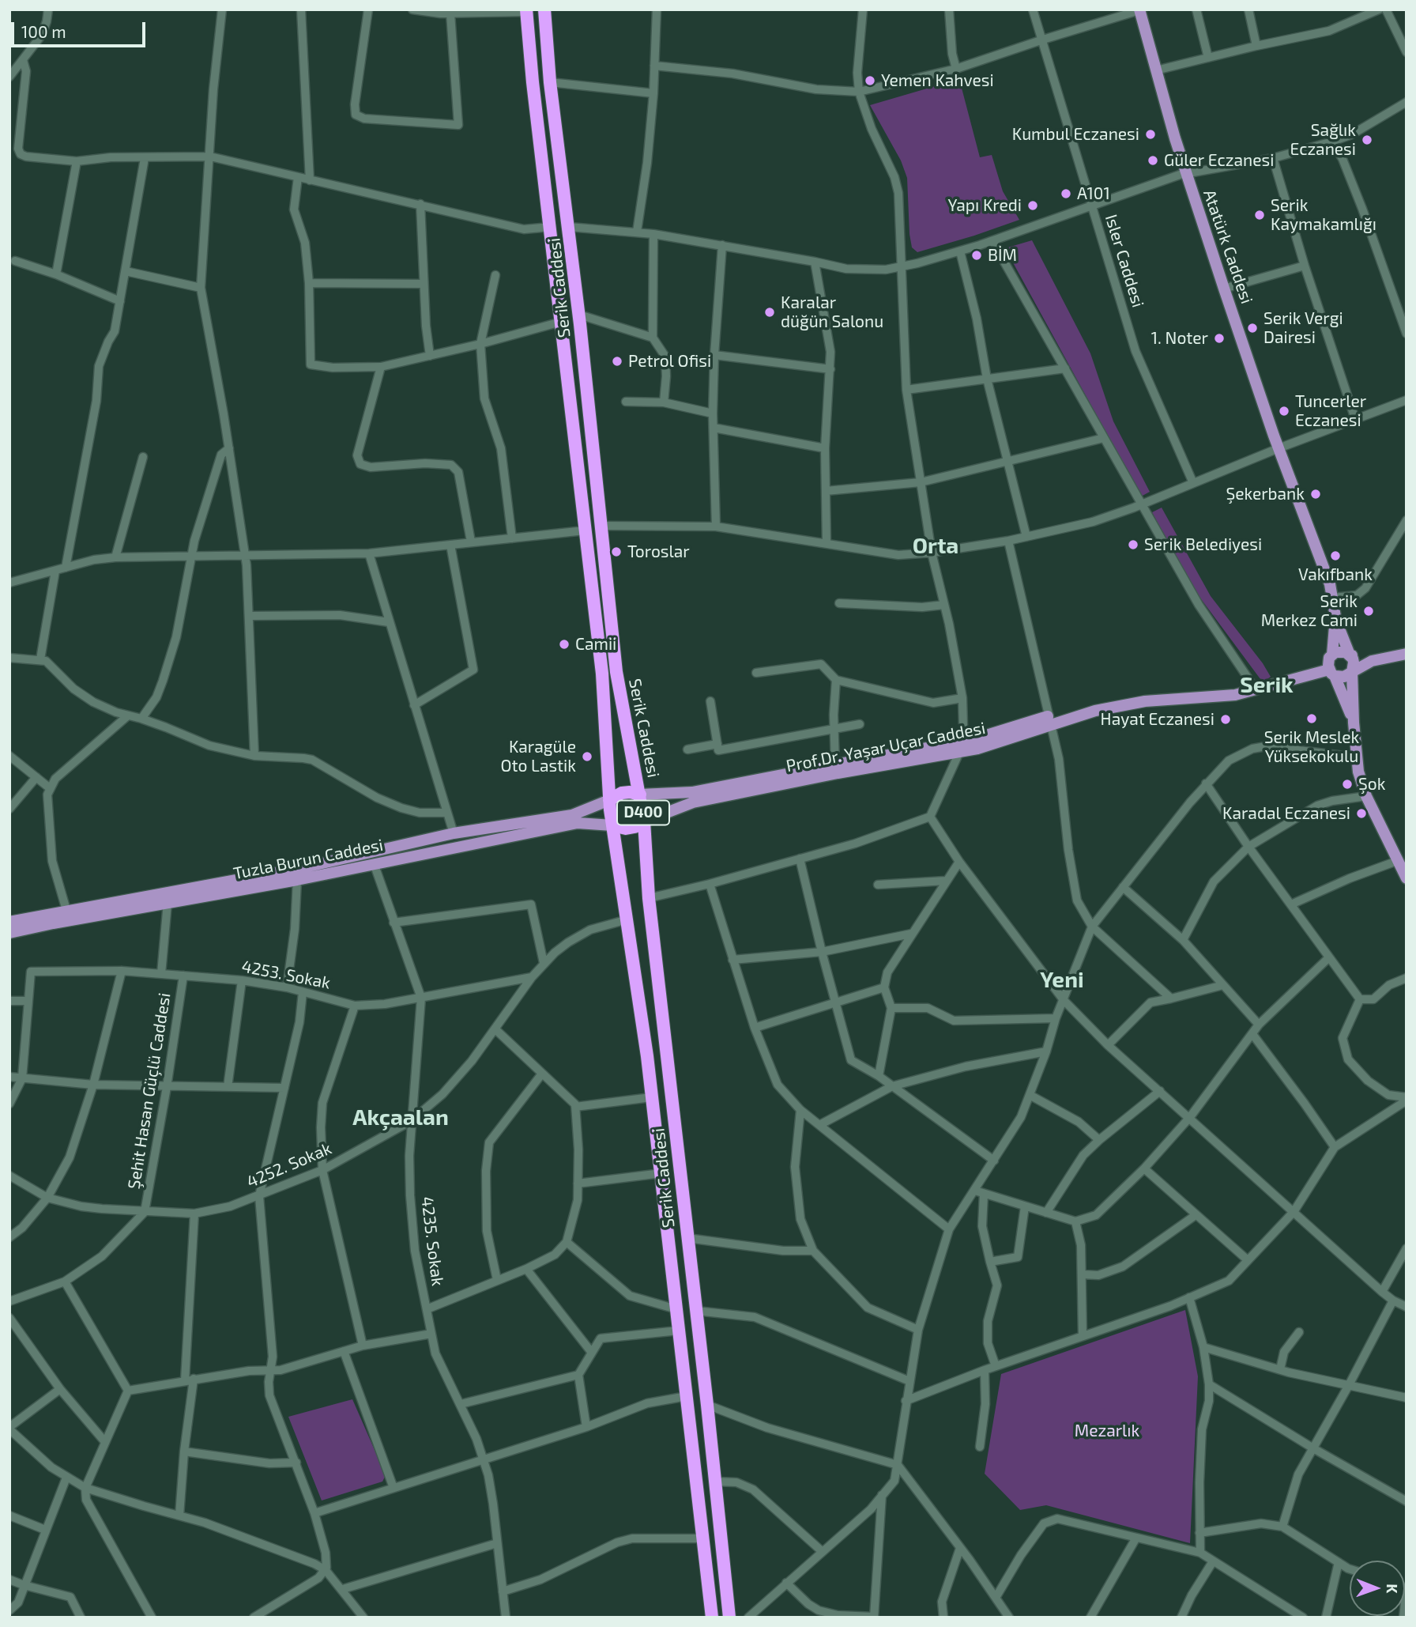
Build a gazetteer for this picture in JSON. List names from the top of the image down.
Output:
{
  "streets": {
    "highway": ["Serik Caddesi", "D400"],
    "main road": ["Atatürk Caddesi", "Prof.Dr. Yaşar Uçar Caddesi", "Tuzla Burun Caddesi"],
    "street": [
      "Isler Caddesi",
      "4253. Sokak",
      "Şehit Hasan Güçlü Caddesi",
      "4252. Sokak",
      "4235. Sokak"
    ]
  },
  "crossings": [
    ["Atatürk Caddesi", "Prof.Dr. Yaşar Uçar Caddesi"],
    ["Serik Caddesi", "Prof.Dr. Yaşar Uçar Caddesi"],
    ["Serik Caddesi", "Tuzla Burun Caddesi"],
    ["Serik Caddesi", "4252. Sokak"],
    ["Prof.Dr. Yaşar Uçar Caddesi", "Tuzla Burun Caddesi"],
    ["Tuzla Burun Caddesi", "4235. Sokak"],
    ["4253. Sokak", "Şehit Hasan Güçlü Caddesi"],
    ["4253. Sokak", "4252. Sokak"],
    ["4253. Sokak", "4235. Sokak"],
    ["Şehit Hasan Güçlü Caddesi", "4252. Sokak"],
    ["4252. Sokak", "4235. Sokak"]
  ],
  "districts": [
    "Orta",
    "Serik",
    "Yeni",
    "Akçaalan"
  ],
  "parks": ["Mezarlık"],
  "places": [
    "Yemen Kahvesi",
    "Kumbul Eczanesi",
    "Sağlık Eczanesi",
    "Güler Eczanesi",
    "A101",
    "Yapı Kredi",
    "Serik Kaymakamlığı",
    "BİM",
    "Karalar düğün Salonu",
    "Serik Vergi Dairesi",
    "1. Noter",
    "Petrol Ofisi",
    "Tuncerler Eczanesi",
    "Şekerbank",
    "Serik Belediyesi",
    "Toroslar",
    "Vakıfbank",
    "Serik Merkez Cami",
    "Camii",
    "Serik Meslek Yüksekokulu",
    "Hayat Eczanesi",
    "Karagüle Oto Lastik",
    "Şok",
    "Karadal Eczanesi"
  ],
  "scale_bar": "100 m",
  "north": "right"
}
